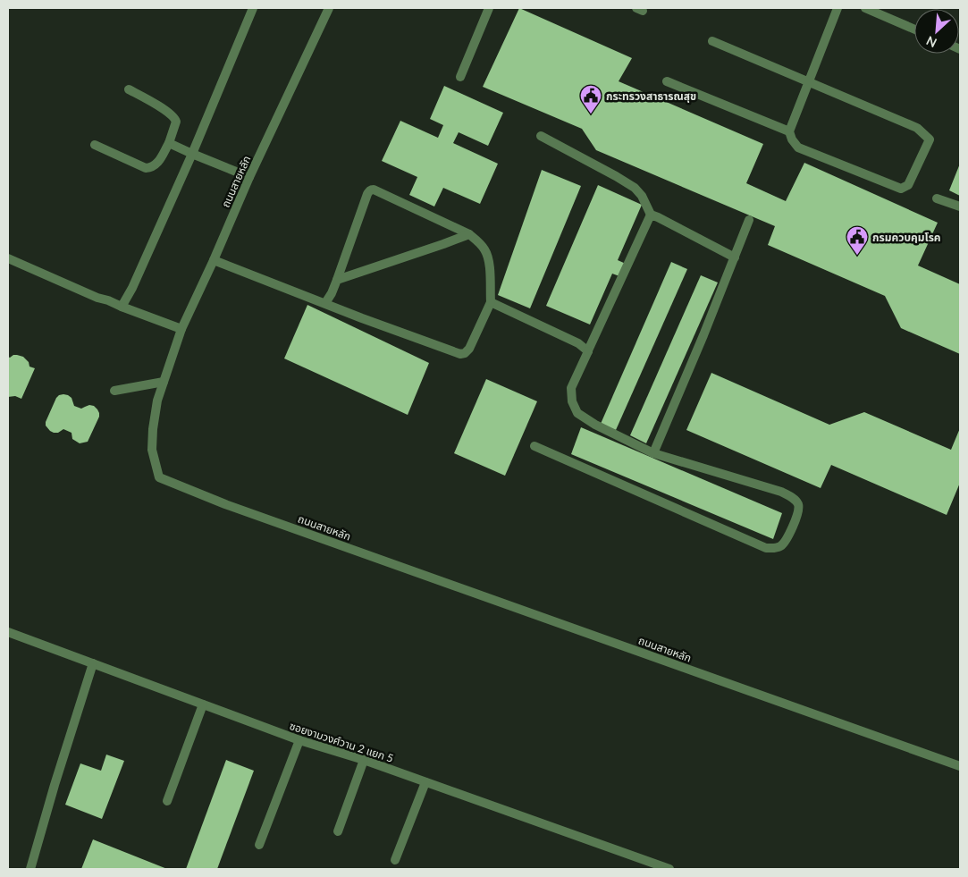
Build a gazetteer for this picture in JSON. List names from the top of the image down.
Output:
{
  "streets": {
    "street": ["ถนนสายหลัก", "ซอยงามวงศ์วาน 2 แยก 5"]
  },
  "places": {
    "public building": ["กระทรวงสาธารณสุข", "กรมควบคุมโรค"]
  },
  "north": "bottom left"
}
